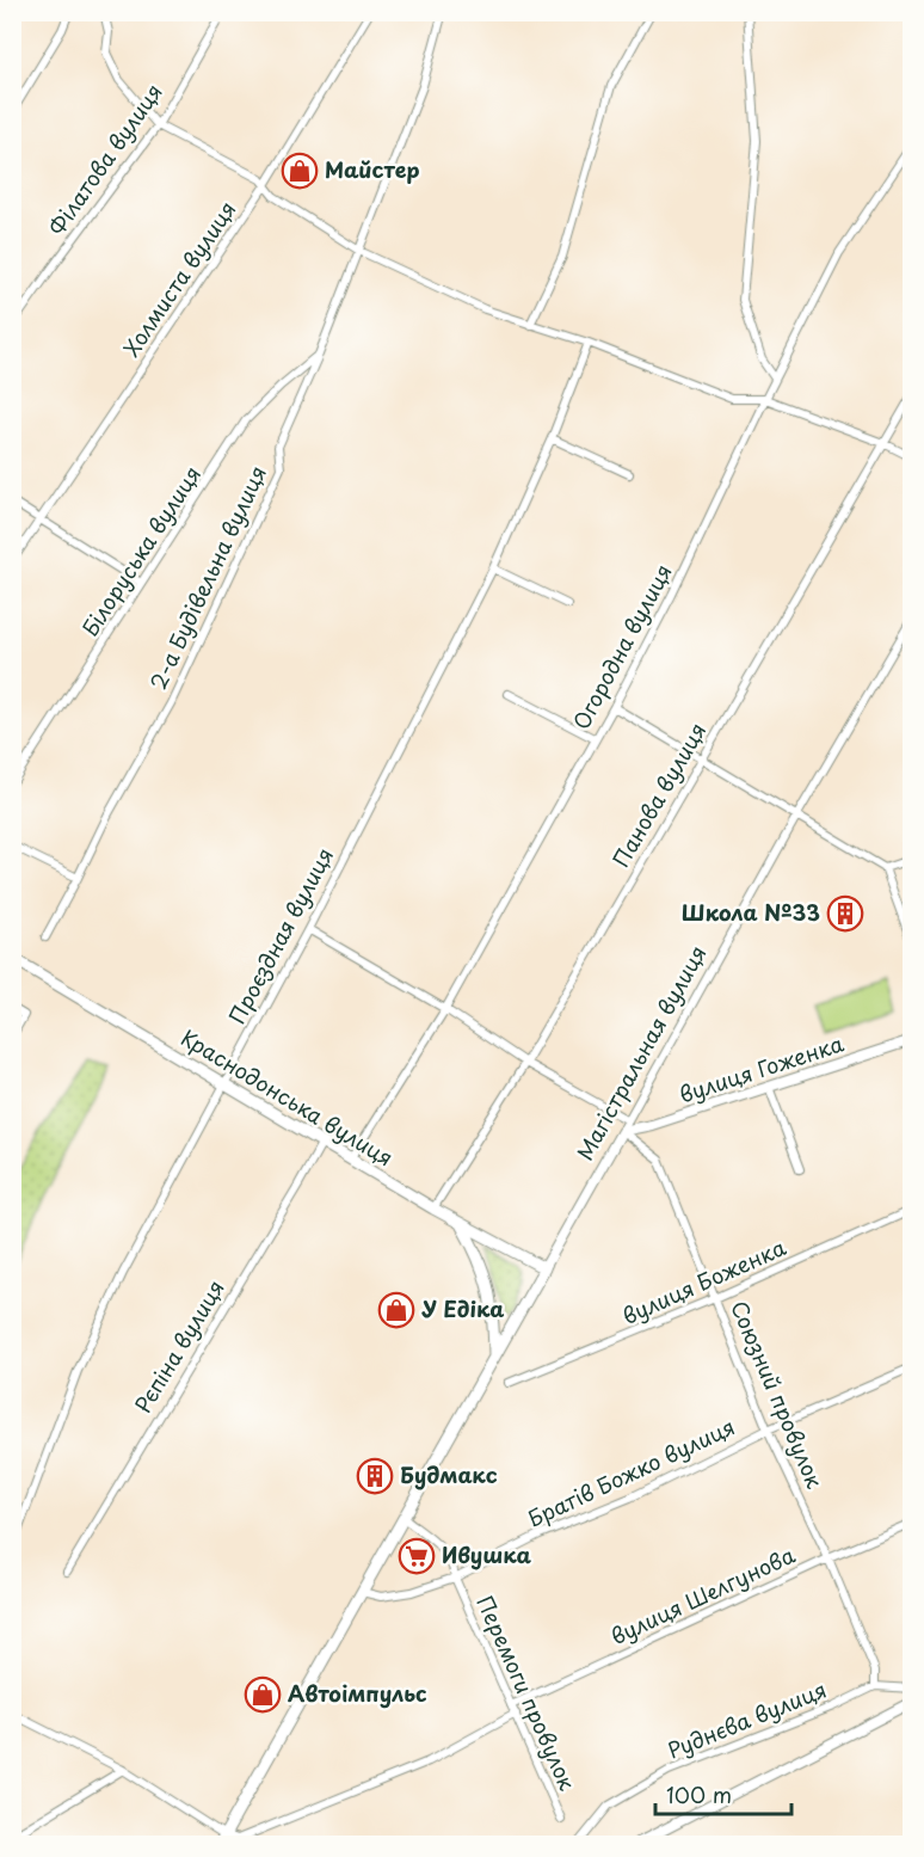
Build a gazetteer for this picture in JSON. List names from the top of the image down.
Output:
{
  "streets": {
    "main road": ["Магістральная вулиця", "Краснодонська вулиця"],
    "street": [
      "Філатова вулиця",
      "Холмиста вулиця",
      "Білоруська вулиця",
      "2-а Будівельна вулиця",
      "Огородна вулиця",
      "Панова вулиця",
      "Проєздная вулиця",
      "вулиця Гоженка",
      "вулиця Боженка",
      "Рєпіна вулиця",
      "Союзний провулок",
      "Братів Божко вулиця",
      "вулиця Шелгунова",
      "Перемоги провулок",
      "Руднєва вулиця"
    ]
  },
  "crossings": [
    ["Білоруська вулиця", "2-а Будівельна вулиця"],
    ["Огородна вулиця", "Краснодонська вулиця"],
    ["Панова вулиця", "Краснодонська вулиця"],
    ["Проєздная вулиця", "Краснодонська вулиця"],
    ["Магістральная вулиця", "вулиця Гоженка"],
    ["Магістральная вулиця", "Краснодонська вулиця"],
    ["Магістральная вулиця", "Союзний провулок"],
    ["Магістральная вулиця", "Перемоги провулок"],
    ["вулиця Гоженка", "Союзний провулок"],
    ["Краснодонська вулиця", "Рєпіна вулиця"],
    ["вулиця Боженка", "Союзний провулок"],
    ["Союзний провулок", "Братів Божко вулиця"],
    ["Союзний провулок", "вулиця Шелгунова"],
    ["Союзний провулок", "Руднєва вулиця"],
    ["Братів Божко вулиця", "Перемоги провулок"],
    ["вулиця Шелгунова", "Перемоги провулок"]
  ],
  "places": {
    "shop": ["Майстер", "У Едіка", "Автоімпульс"],
    "building": ["Школа №33", "Будмакс"],
    "supermarket": ["Ивушка"]
  },
  "scale_bar": "100 m"
}
